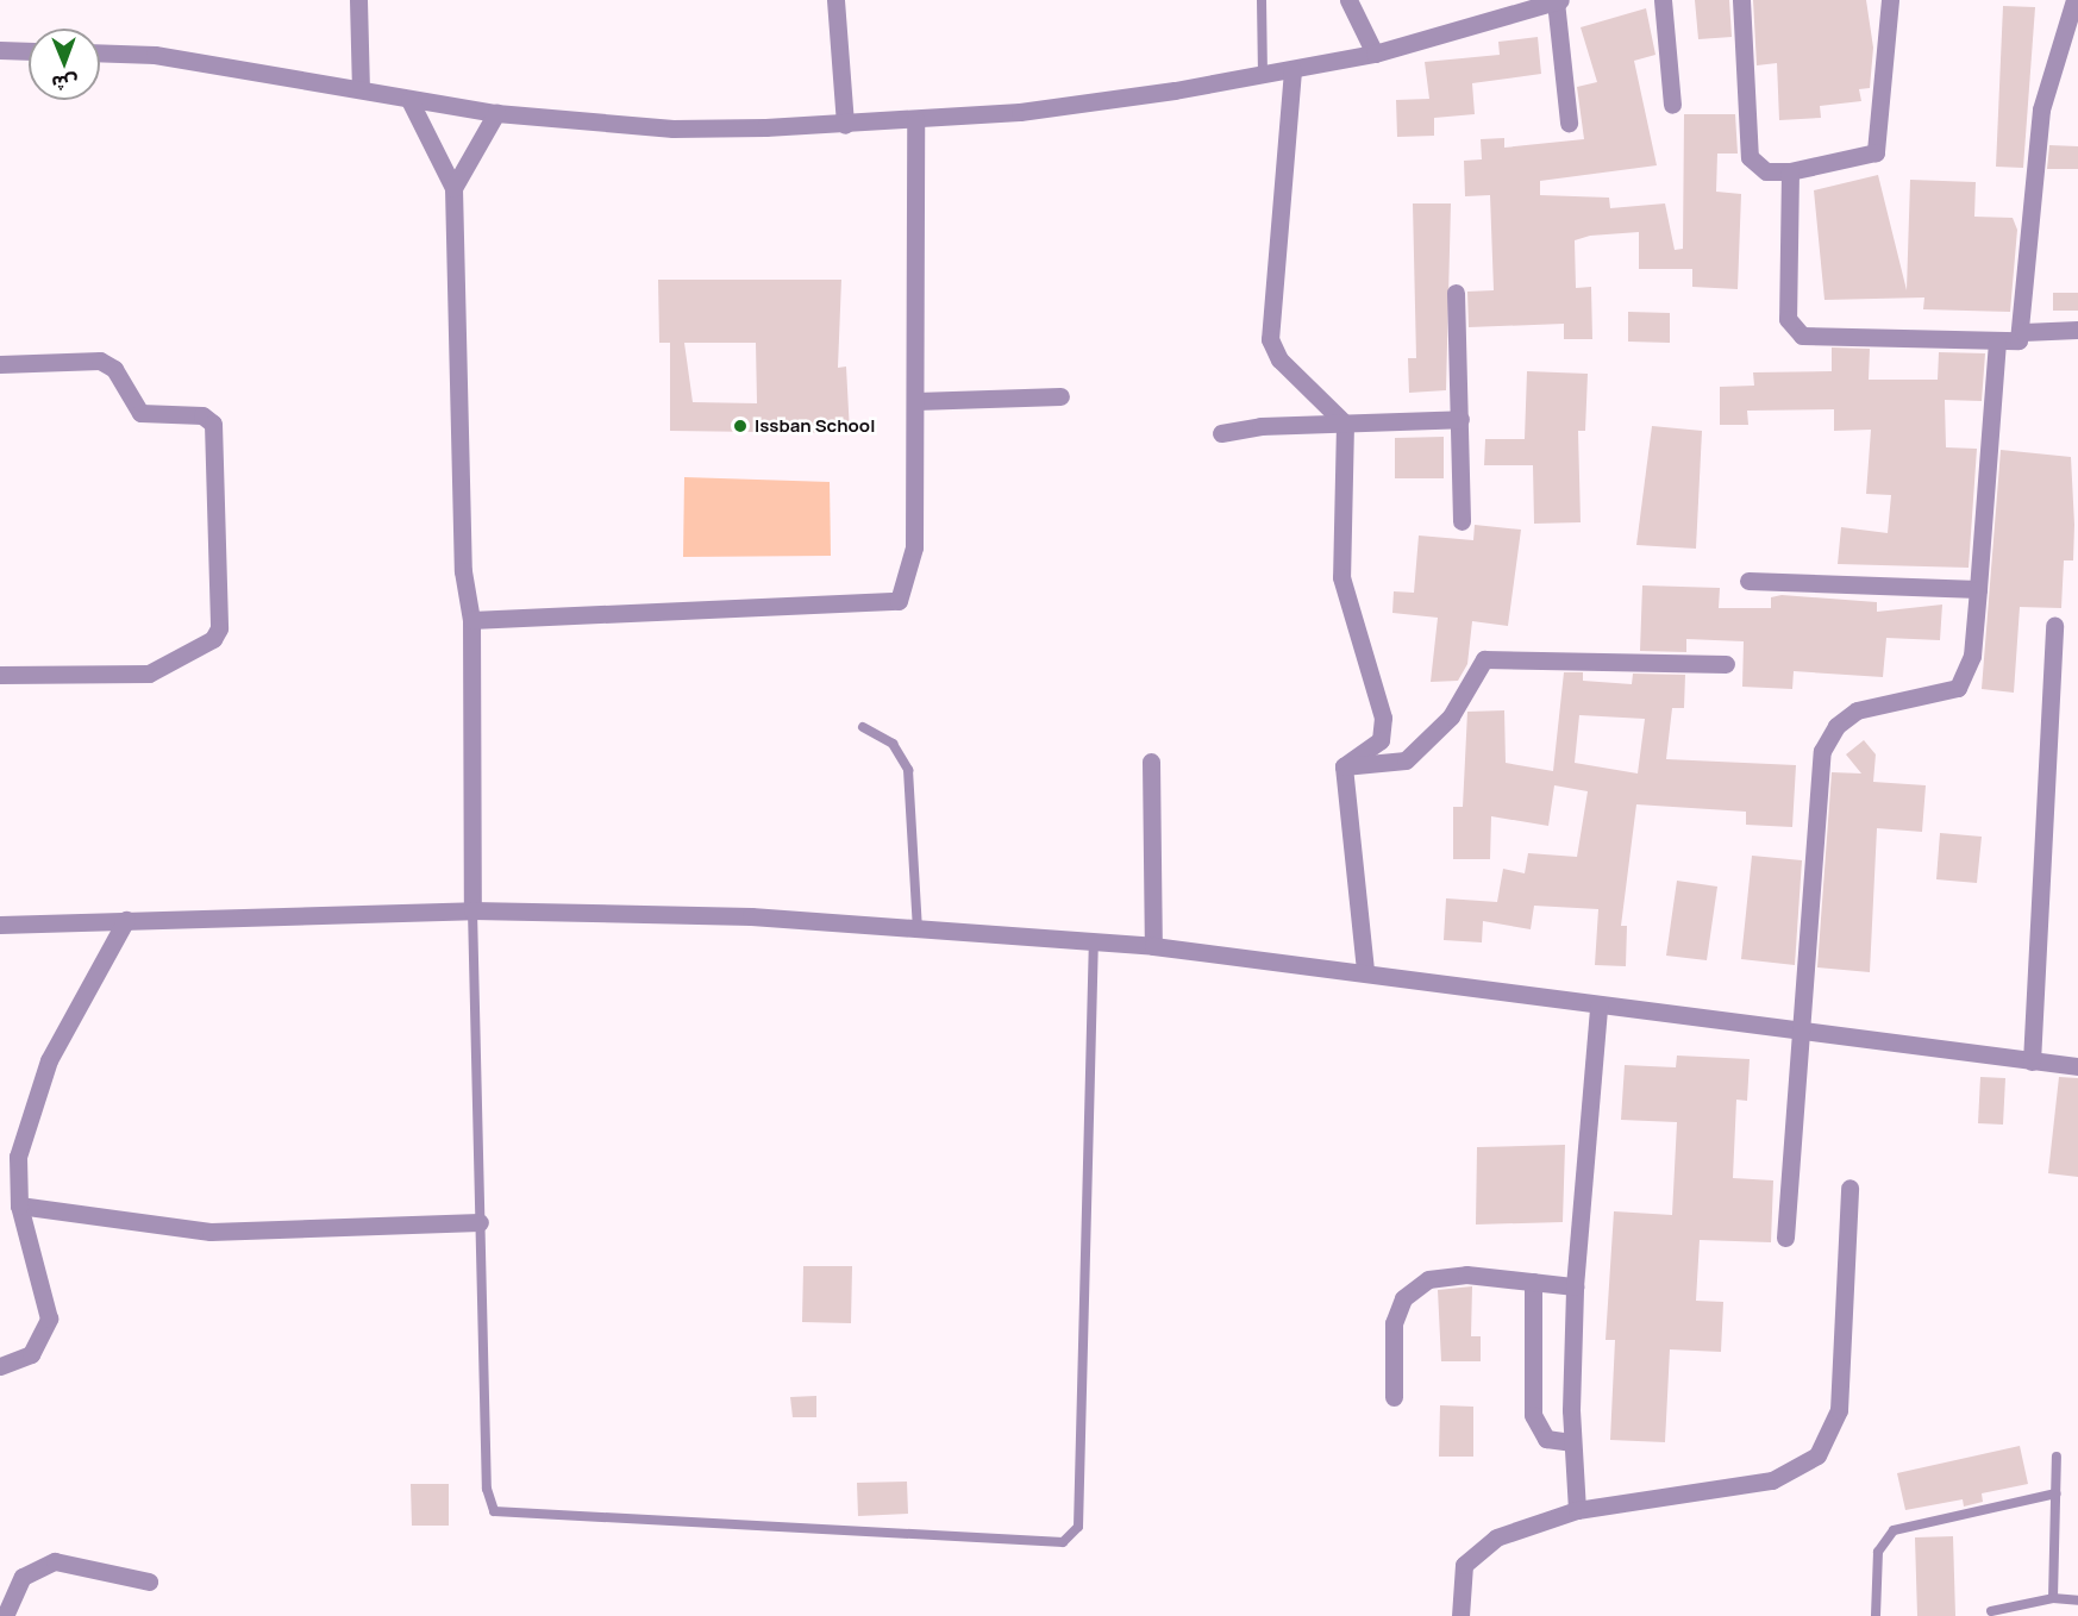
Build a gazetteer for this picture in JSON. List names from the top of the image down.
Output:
{
  "places": ["Issban School"],
  "north": "bottom"
}
